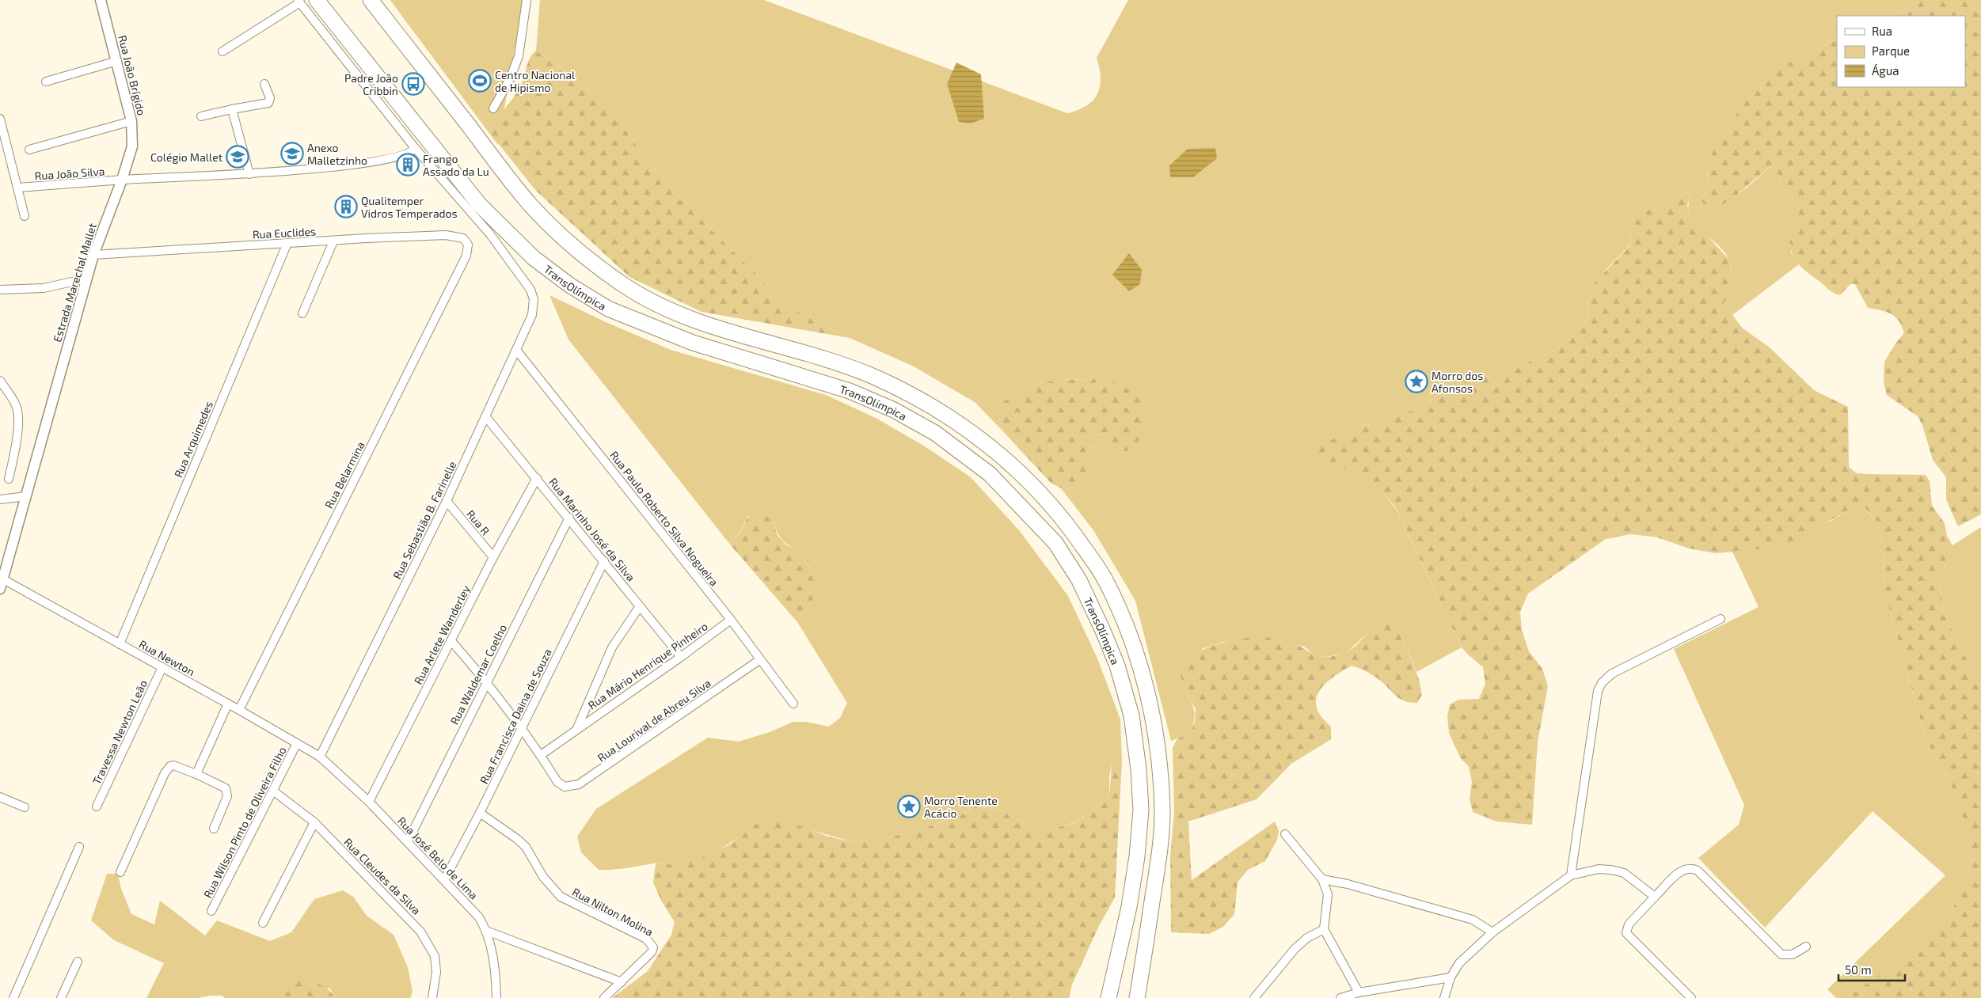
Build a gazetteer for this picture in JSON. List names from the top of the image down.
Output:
{
  "streets": {
    "highway": ["TransOlímpica"],
    "street": [
      "Rua João Brígido",
      "Rua João Silva",
      "Rua Euclides",
      "Estrada Marechal Mallet",
      "Rua Arquimedes",
      "Rua Belarmina",
      "Rua Paulo Roberto Silva Nogueira",
      "Rua Sebastião B. Farinelle",
      "Rua R",
      "Rua Marinho José da Silva",
      "Rua Arlete Wanderley",
      "Rua Newton",
      "Rua Mário Henrique Pinheiro",
      "Rua Waldemar Coelho",
      "Rua Francisca Daina de Souza",
      "Rua Lourival de Abreu Silva",
      "Travessa Newton Leão",
      "Rua Wilson Pinto de Oliveira Filho",
      "Rua José Belo de Lima",
      "Rua Cleudes da Silva",
      "Rua Nilton Molina"
    ]
  },
  "crossings": [
    ["Rua João Brígido", "Rua João Silva"],
    ["Rua João Brígido", "Estrada Marechal Mallet"],
    ["Rua João Silva", "Estrada Marechal Mallet"],
    ["Rua Euclides", "Estrada Marechal Mallet"],
    ["Rua Euclides", "Rua Arquimedes"],
    ["Rua Euclides", "Rua Belarmina"],
    ["Estrada Marechal Mallet", "Rua Newton"],
    ["Rua Arquimedes", "Rua Newton"],
    ["Rua Belarmina", "Rua Newton"],
    ["Rua Paulo Roberto Silva Nogueira", "Rua Sebastião B. Farinelle"],
    ["Rua Paulo Roberto Silva Nogueira", "Rua Mário Henrique Pinheiro"],
    ["Rua Paulo Roberto Silva Nogueira", "Rua Lourival de Abreu Silva"],
    ["Rua Sebastião B. Farinelle", "Rua R"],
    ["Rua Sebastião B. Farinelle", "Rua Marinho José da Silva"],
    ["Rua Sebastião B. Farinelle", "Rua Newton"],
    ["Rua Sebastião B. Farinelle", "Rua José Belo de Lima"],
    ["Rua R", "Rua Arlete Wanderley"],
    ["Rua Marinho José da Silva", "Rua Arlete Wanderley"],
    ["Rua Marinho José da Silva", "Rua Mário Henrique Pinheiro"],
    ["Rua Marinho José da Silva", "Rua Waldemar Coelho"],
    ["Rua Marinho José da Silva", "Rua Francisca Daina de Souza"],
    ["Rua Arlete Wanderley", "Rua José Belo de Lima"],
    ["Rua Newton", "Travessa Newton Leão"],
    ["Rua Newton", "Rua Wilson Pinto de Oliveira Filho"],
    ["Rua Newton", "Rua José Belo de Lima"],
    ["Rua Mário Henrique Pinheiro", "Rua Lourival de Abreu Silva"],
    ["Rua Waldemar Coelho", "Rua José Belo de Lima"],
    ["Rua Francisca Daina de Souza", "Rua José Belo de Lima"],
    ["Rua Francisca Daina de Souza", "Rua Nilton Molina"],
    ["Rua Wilson Pinto de Oliveira Filho", "Rua Cleudes da Silva"]
  ],
  "places": {
    "sports": ["Centro Nacional de Hipismo"],
    "bus stop": ["Padre João Cribbin"],
    "school or university": ["Anexo Malletzinho", "Colégio Mallet"],
    "building": ["Frango Assado da Lu", "Qualitemper Vidros Temperados"],
    "place": ["Morro dos Afonsos", "Morro Tenente Acácio"]
  },
  "legend": ["Rua", "Parque", "Água"],
  "scale_bar": "50 m"
}
